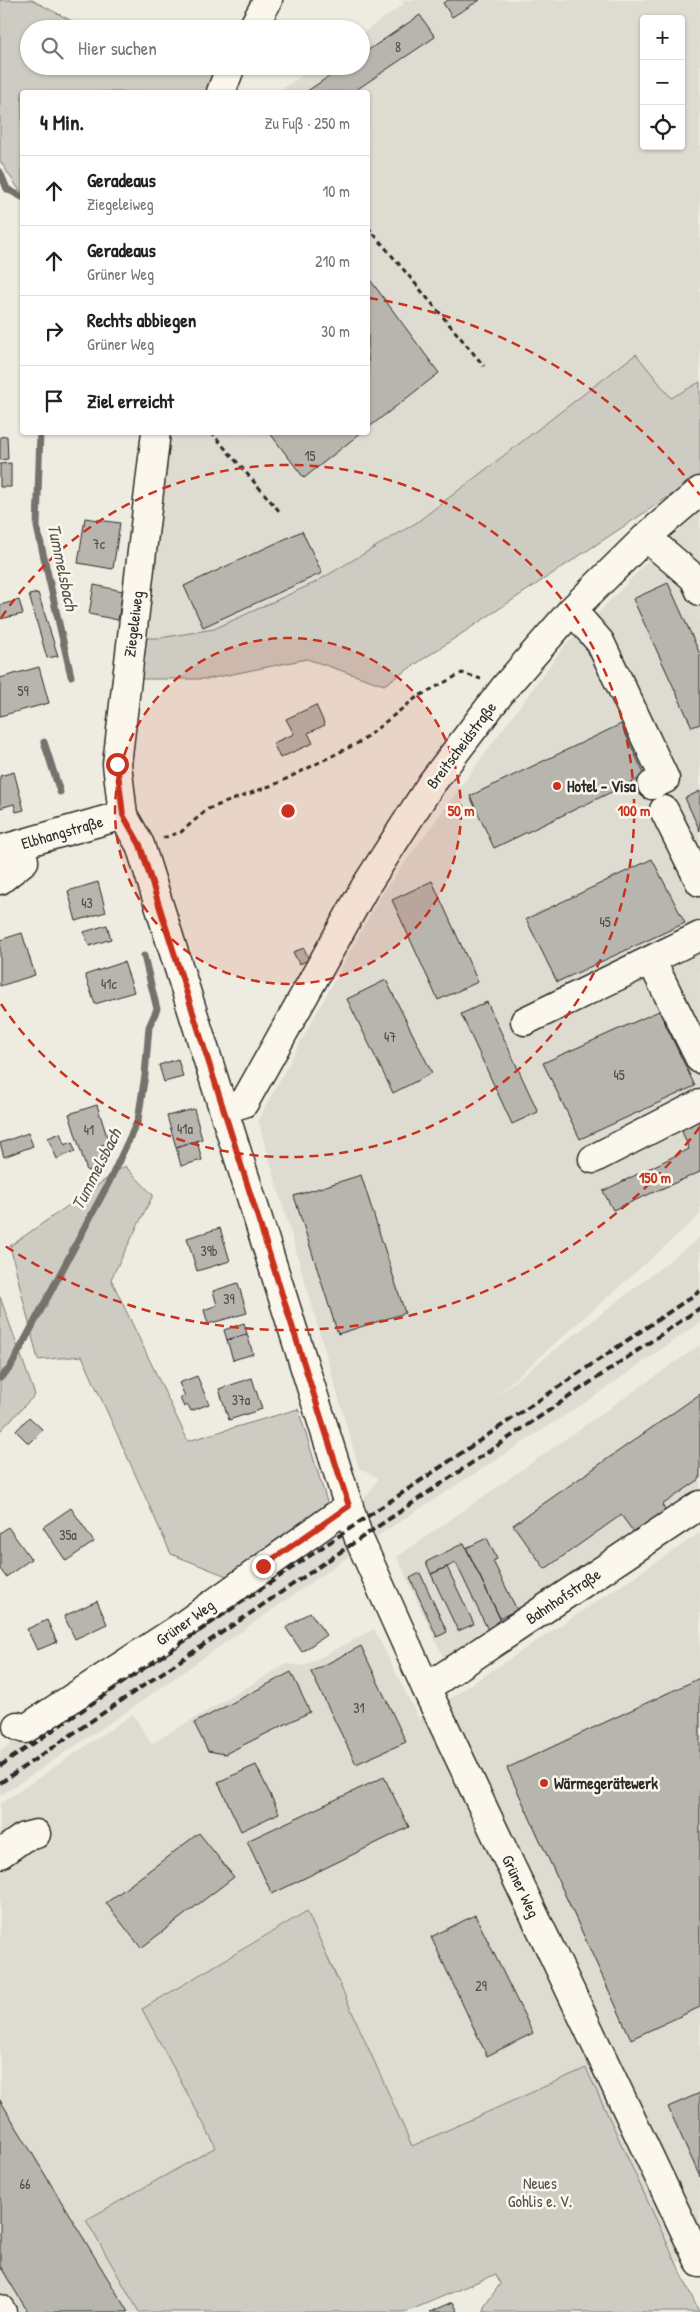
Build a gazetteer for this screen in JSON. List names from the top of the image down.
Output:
{
  "streets": {
    "street": [
      "Ziegeleiweg",
      "Breitscheidstraße",
      "Elbhangstraße",
      "Bahnhofstraße",
      "Grüner Weg"
    ]
  },
  "crossings": [
    ["Ziegeleiweg", "Elbhangstraße"],
    ["Ziegeleiweg", "Grüner Weg"],
    ["Breitscheidstraße", "Grüner Weg"],
    ["Elbhangstraße", "Grüner Weg"],
    ["Bahnhofstraße", "Grüner Weg"]
  ],
  "water": ["Tummelsbach"],
  "parks": ["Neues Gohlis e. V."],
  "places": ["Hotel - Visa", "Wärmegerätewerk"],
  "house_numbers": [
    "8",
    "15",
    "7c",
    "59",
    "43",
    "45",
    "41c",
    "47",
    "45",
    "41a",
    "41",
    "39b",
    "39",
    "37a",
    "35a",
    "31",
    "29",
    "66"
  ],
  "page": {
    "map_buttons": ["+", "−"],
    "search": "Hier suchen",
    "heading": ["4 Min.", "Zu Fuß · 250 m"],
    "list": [
      ["Geradeaus", "Ziegeleiweg", "10 m"],
      ["Geradeaus", "Grüner Weg", "210 m"],
      ["Rechts abbiegen", "Grüner Weg", "30 m"],
      "Ziel erreicht"
    ]
  },
  "rings": ["50 m", "100 m", "150 m"]
}
